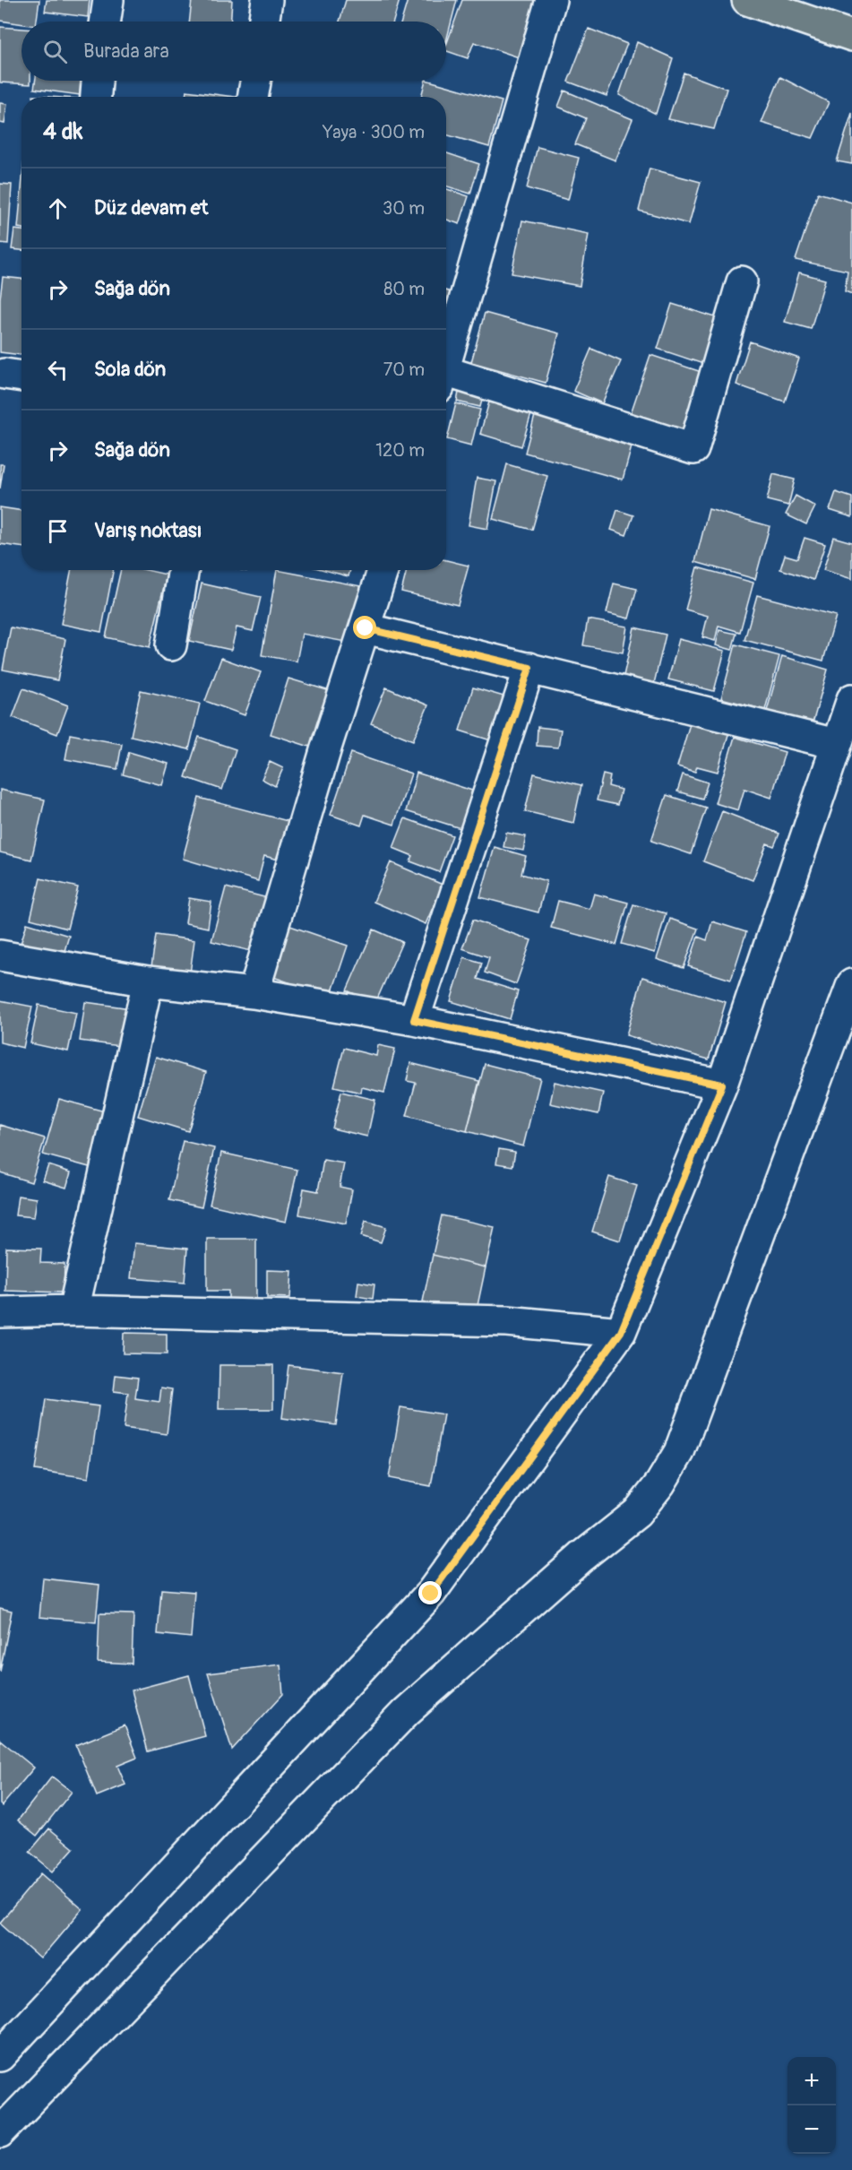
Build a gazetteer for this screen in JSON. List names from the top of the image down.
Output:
{
  "page": {
    "search": "Burada ara",
    "heading": ["4 dk", "Yaya · 300 m"],
    "list": [
      ["Düz devam et", "30 m"],
      ["Sağa dön", "80 m"],
      ["Sola dön", "70 m"],
      ["Sağa dön", "120 m"],
      "Varış noktası"
    ],
    "map_buttons": ["+", "−"]
  }
}
